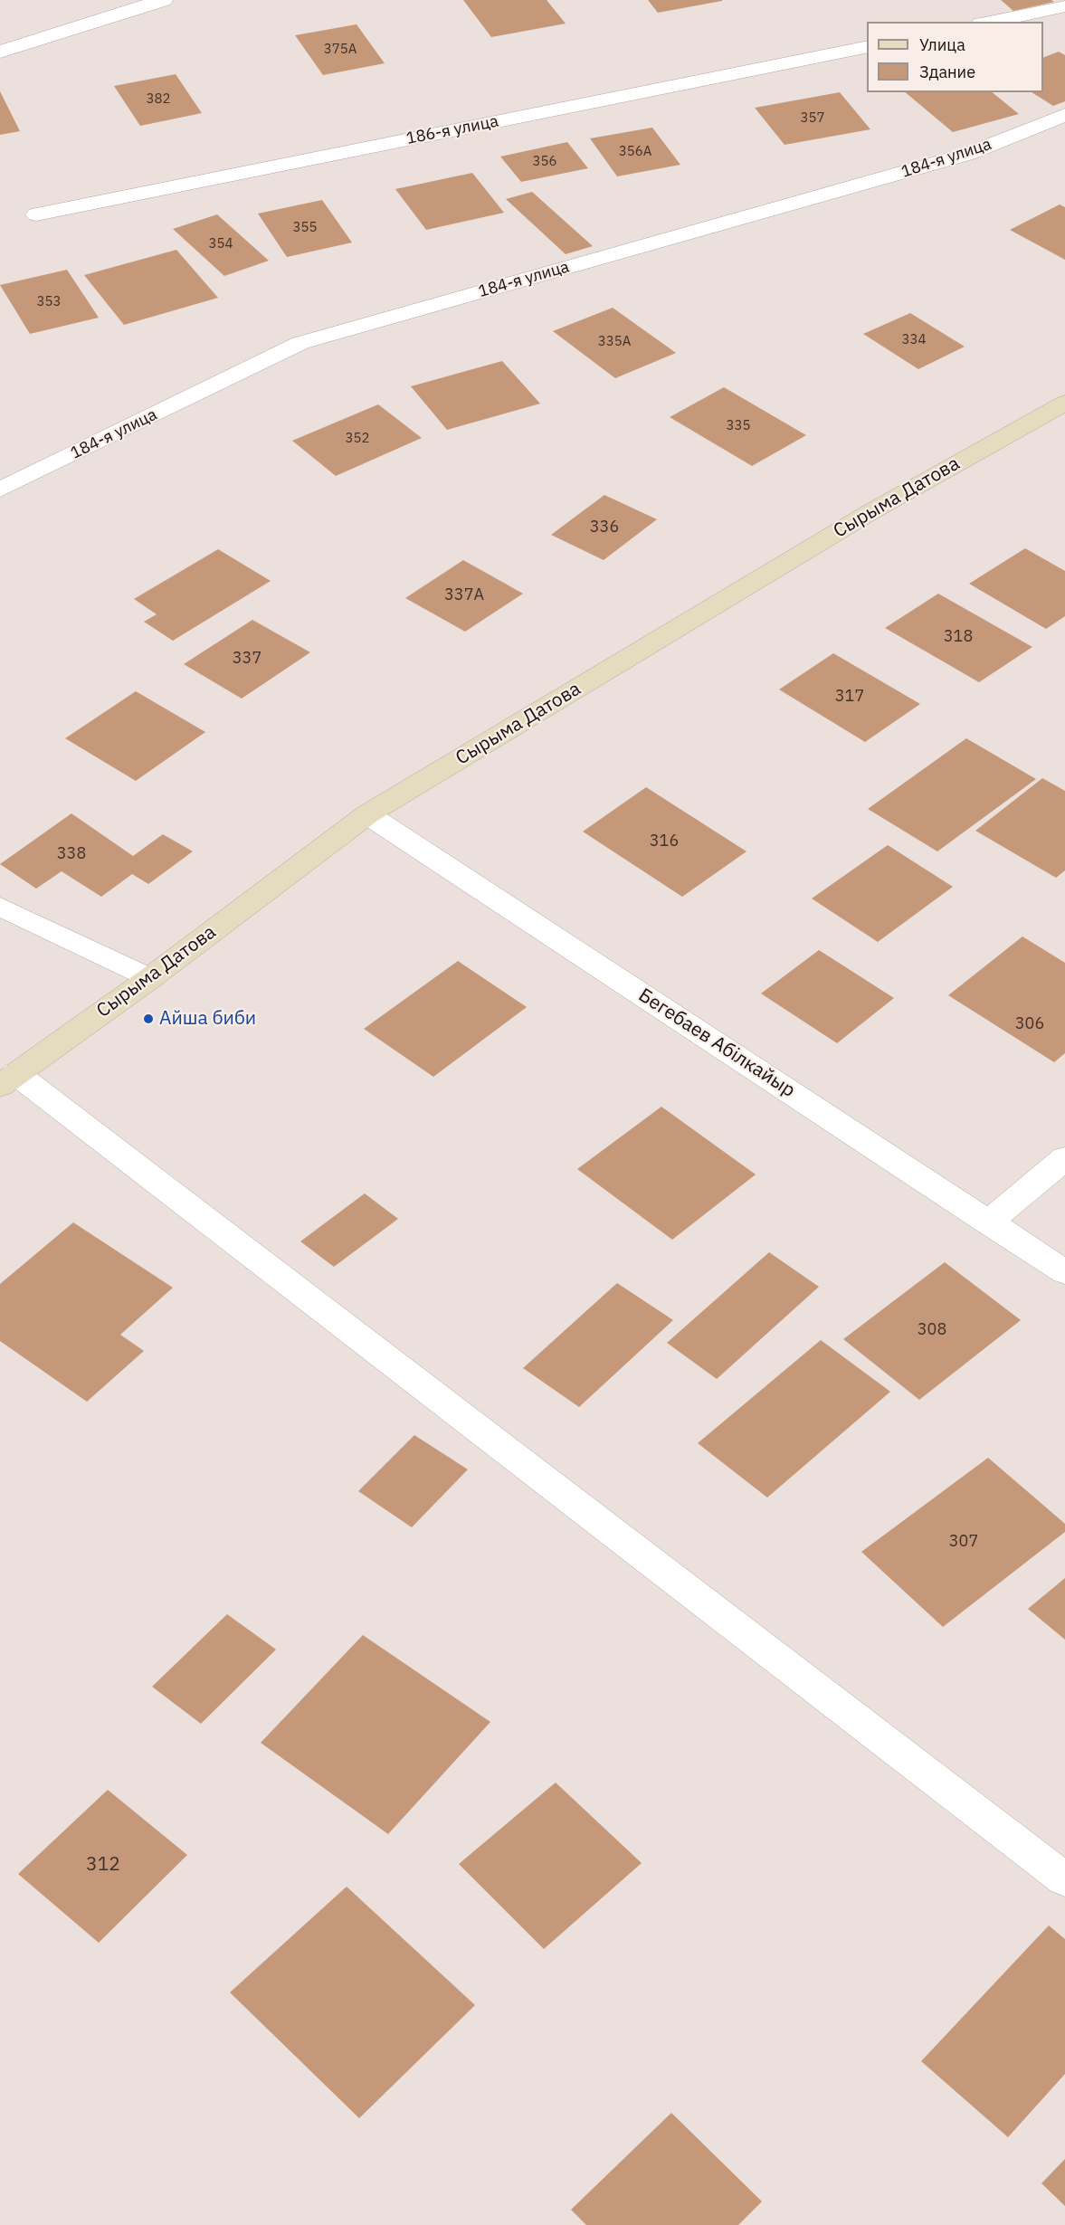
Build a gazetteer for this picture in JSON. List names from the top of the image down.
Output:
{
  "streets": {
    "street": [
      "186-я улица",
      "184-я улица",
      "Сырыма Датова",
      "Бегебаев Абілкайыр"
    ]
  },
  "crossings": [
    ["Сырыма Датова", "Бегебаев Абілкайыр"]
  ],
  "places": ["Айша биби"],
  "house_numbers": [
    "375А",
    "382",
    "357",
    "356А",
    "356",
    "355",
    "354",
    "353",
    "334",
    "335А",
    "335",
    "352",
    "336",
    "337А",
    "318",
    "337",
    "317",
    "316",
    "338",
    "306",
    "308",
    "307",
    "312"
  ],
  "legend": ["Улица", "Здание"]
}
